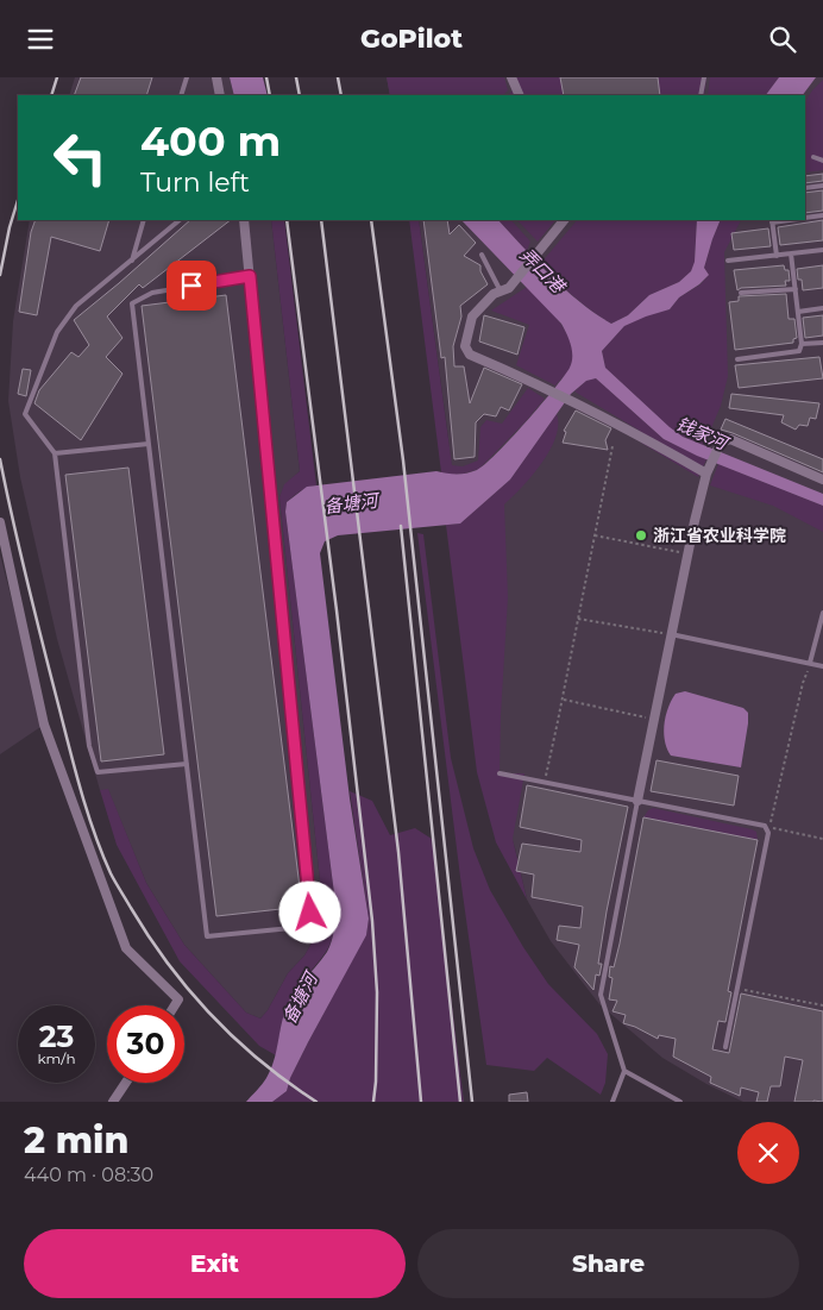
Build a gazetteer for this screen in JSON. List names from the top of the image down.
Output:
{
  "water": ["弄口港", "钱家河", "备塘河"],
  "places": ["浙江省农业科学院"],
  "page": {
    "header": "GoPilot",
    "turn": ["400 m", "Turn left"],
    "speed": "23 km/h",
    "limit": "30",
    "heading": ["2 min", "440 m · 08:30"],
    "buttons": ["Exit", "Share"]
  }
}
